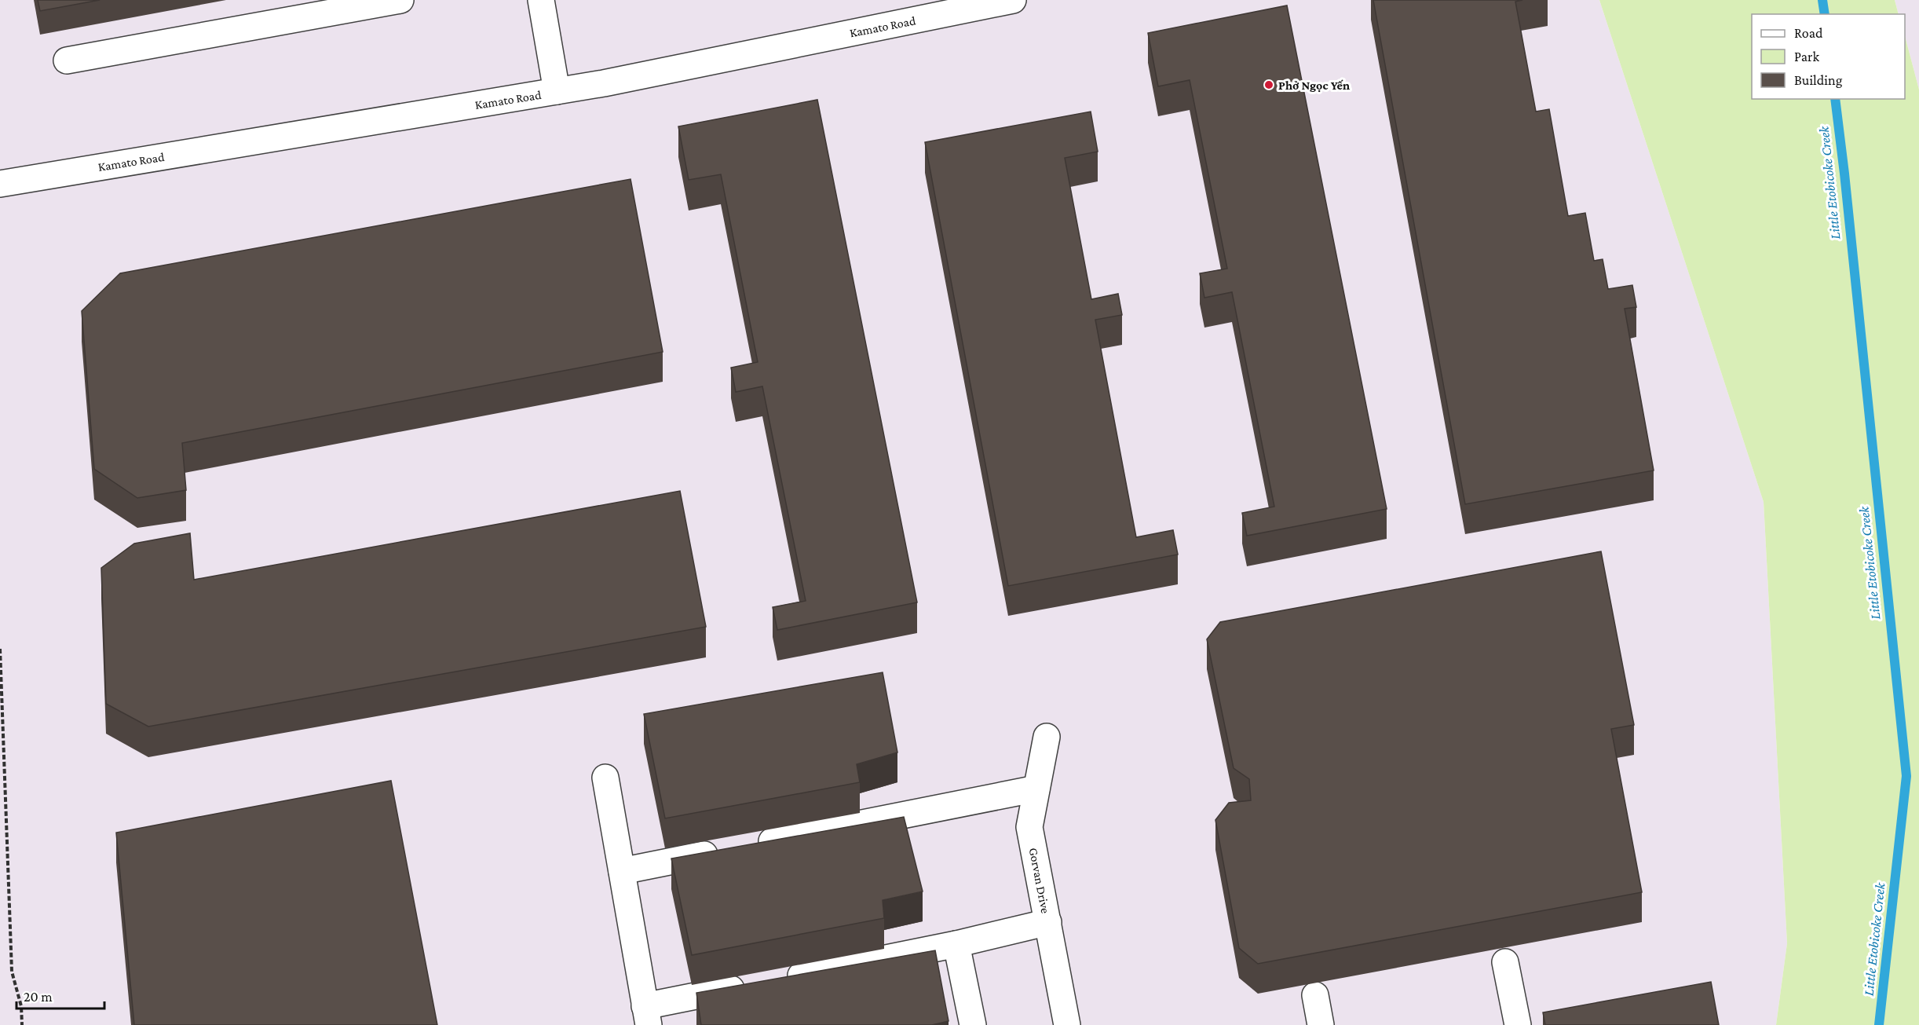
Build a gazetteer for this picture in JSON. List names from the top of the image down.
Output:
{
  "streets": {
    "street": ["Kamato Road", "Gorvan Drive"]
  },
  "water": ["Little Etobicoke Creek"],
  "places": ["Phở Ngọc Yến"],
  "legend": ["Road", "Park", "Building"],
  "scale_bar": "20 m"
}
